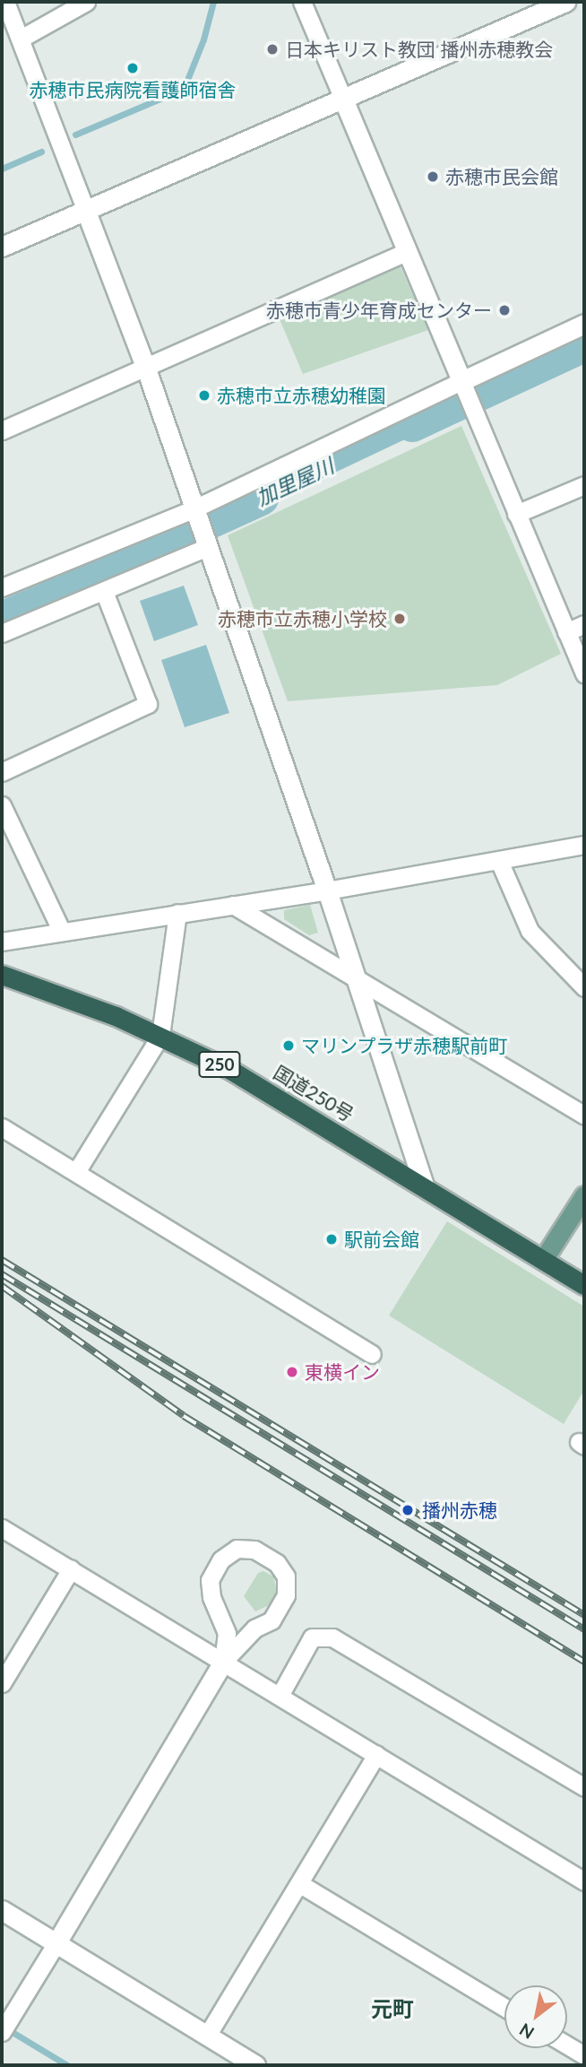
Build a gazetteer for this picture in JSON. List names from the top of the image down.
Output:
{
  "streets": {
    "highway": ["250", "国道250号"]
  },
  "districts": ["元町"],
  "water": ["加里屋川"],
  "places": [
    "日本キリスト教団 播州赤穂教会",
    "赤穂市民病院看護師宿舎",
    "赤穂市民会館",
    "赤穂市青少年育成センター",
    "赤穂市立赤穂幼稚園",
    "赤穂市立赤穂小学校",
    "マリンプラザ赤穂駅前町",
    "駅前会館",
    "東横イン",
    "播州赤穂"
  ],
  "north": "bottom left"
}
